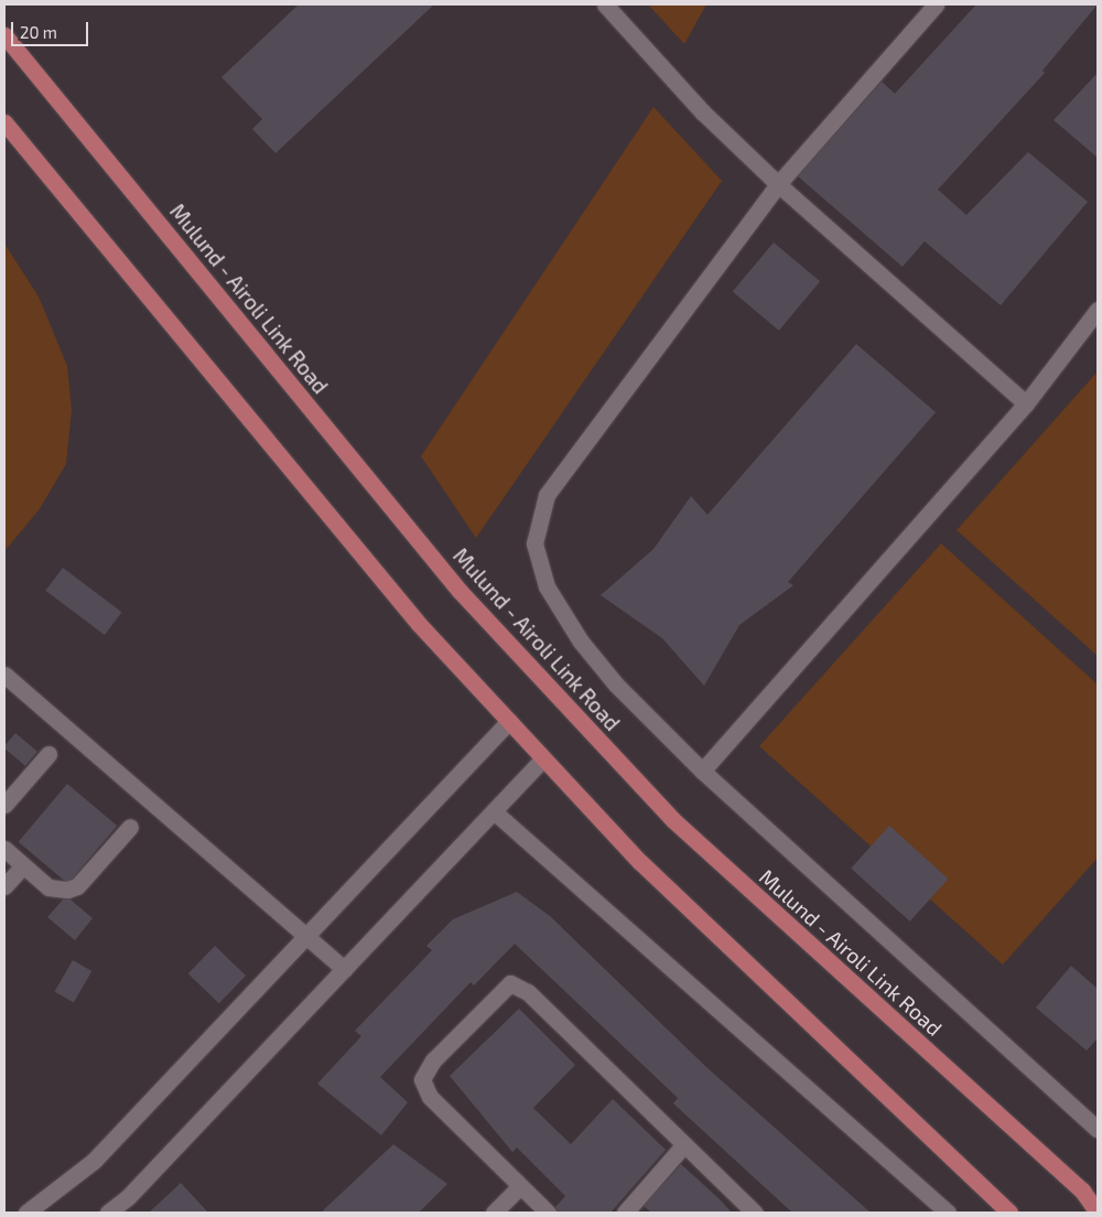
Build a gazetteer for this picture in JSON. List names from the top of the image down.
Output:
{
  "streets": {
    "main road": ["Mulund - Airoli Link Road"]
  },
  "scale_bar": "20 m"
}
